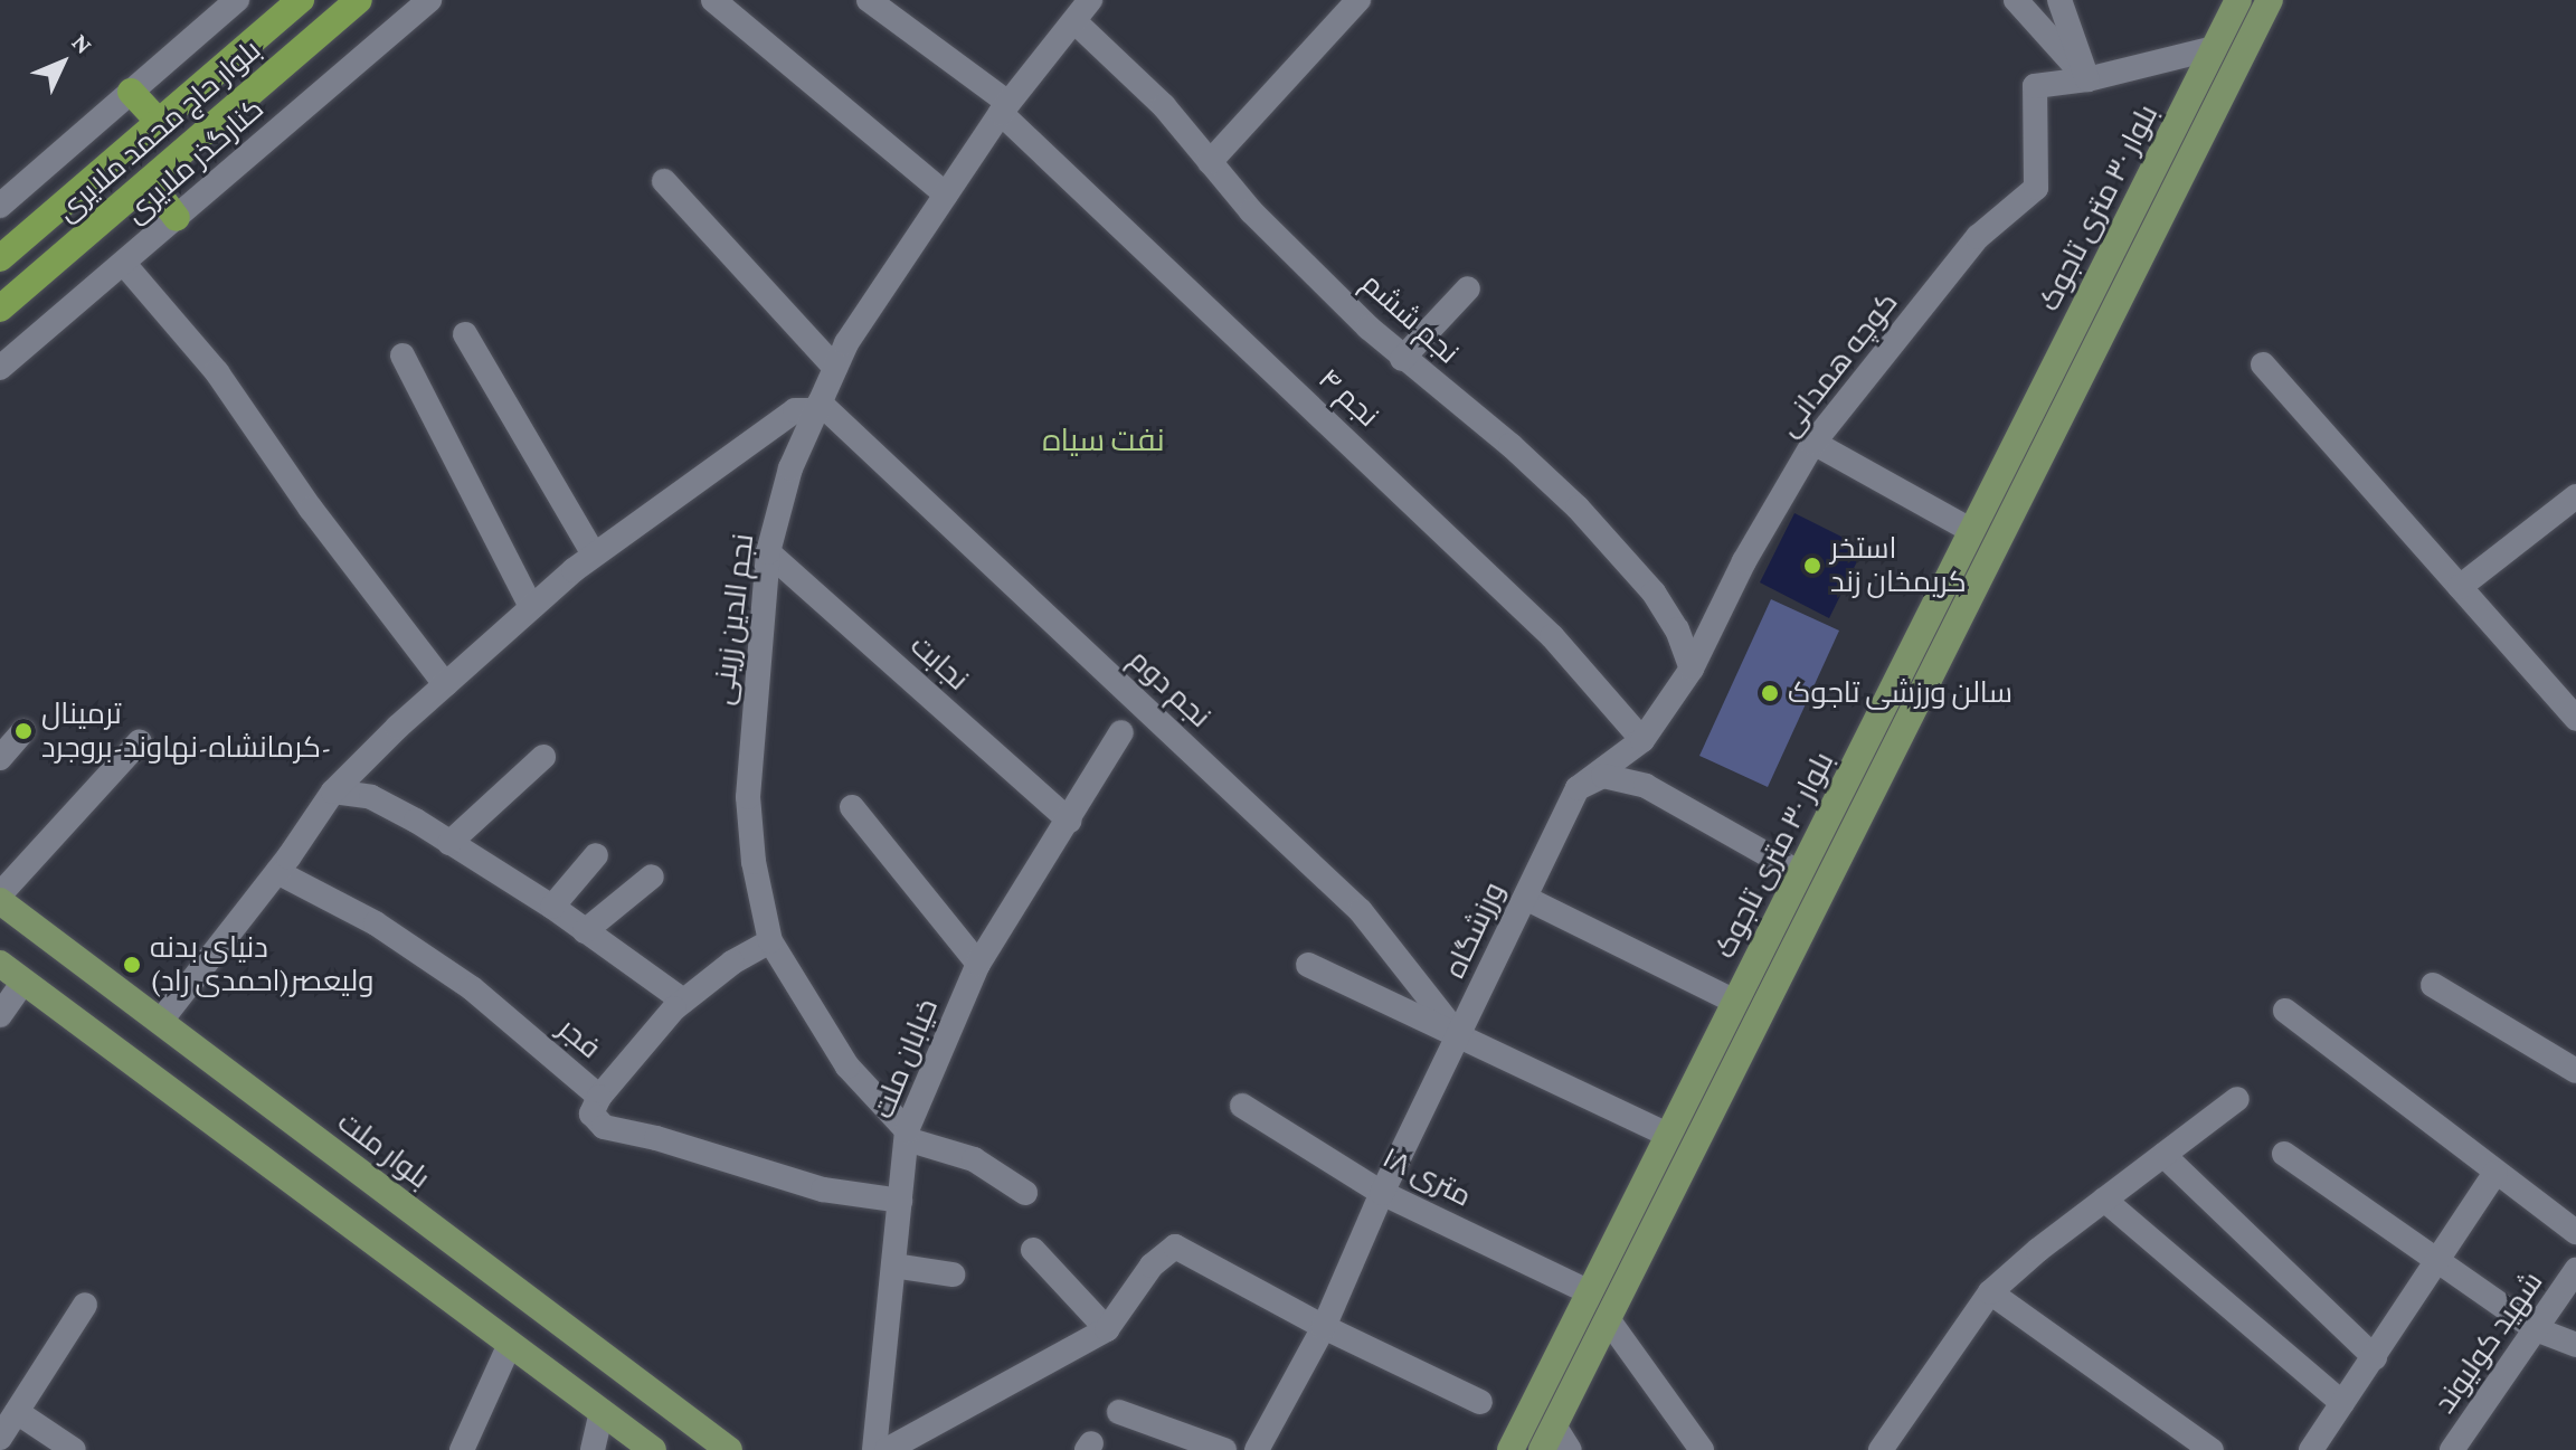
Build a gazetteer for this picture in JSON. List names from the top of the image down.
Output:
{
  "streets": {
    "highway": ["بلوار حاج محمد ملایری"],
    "main road": ["بلوار ۳۰ متری تاجوک", "بلوار ملت"],
    "street": [
      "کنارگذر ملایری",
      "نجم ششم",
      "کوچه همدانی",
      "نجم ۴",
      "نجم الدین زرینی",
      "نجابت",
      "نجم دوم",
      "ورزشگاه",
      "فجر",
      "خیابان ملت",
      "۱۸ متری",
      "شهید کولیوند"
    ]
  },
  "crossings": [
    ["بلوار ۳۰ متری تاجوک", "۱۸ متری"],
    ["نجم ششم", "کوچه همدانی"],
    ["نجم ششم", "نجم الدین زرینی"],
    ["کوچه همدانی", "نجم ۴"],
    ["کوچه همدانی", "ورزشگاه"],
    ["نجم ۴", "نجم الدین زرینی"],
    ["نجم الدین زرینی", "نجابت"],
    ["نجم الدین زرینی", "نجم دوم"],
    ["نجم الدین زرینی", "خیابان ملت"],
    ["نجابت", "خیابان ملت"],
    ["نجم دوم", "ورزشگاه"],
    ["ورزشگاه", "۱۸ متری"],
    ["فجر", "خیابان ملت"]
  ],
  "districts": ["نفت سیاه"],
  "places": [
    "استخر کریمخان زند",
    "سالن ورزشی تاجوک",
    "ترمینال کرمانشاه-نهاوند-بروجرد-",
    "دنیای بدنه ولیعصر(احمدی راد)"
  ],
  "north": "top right"
}
